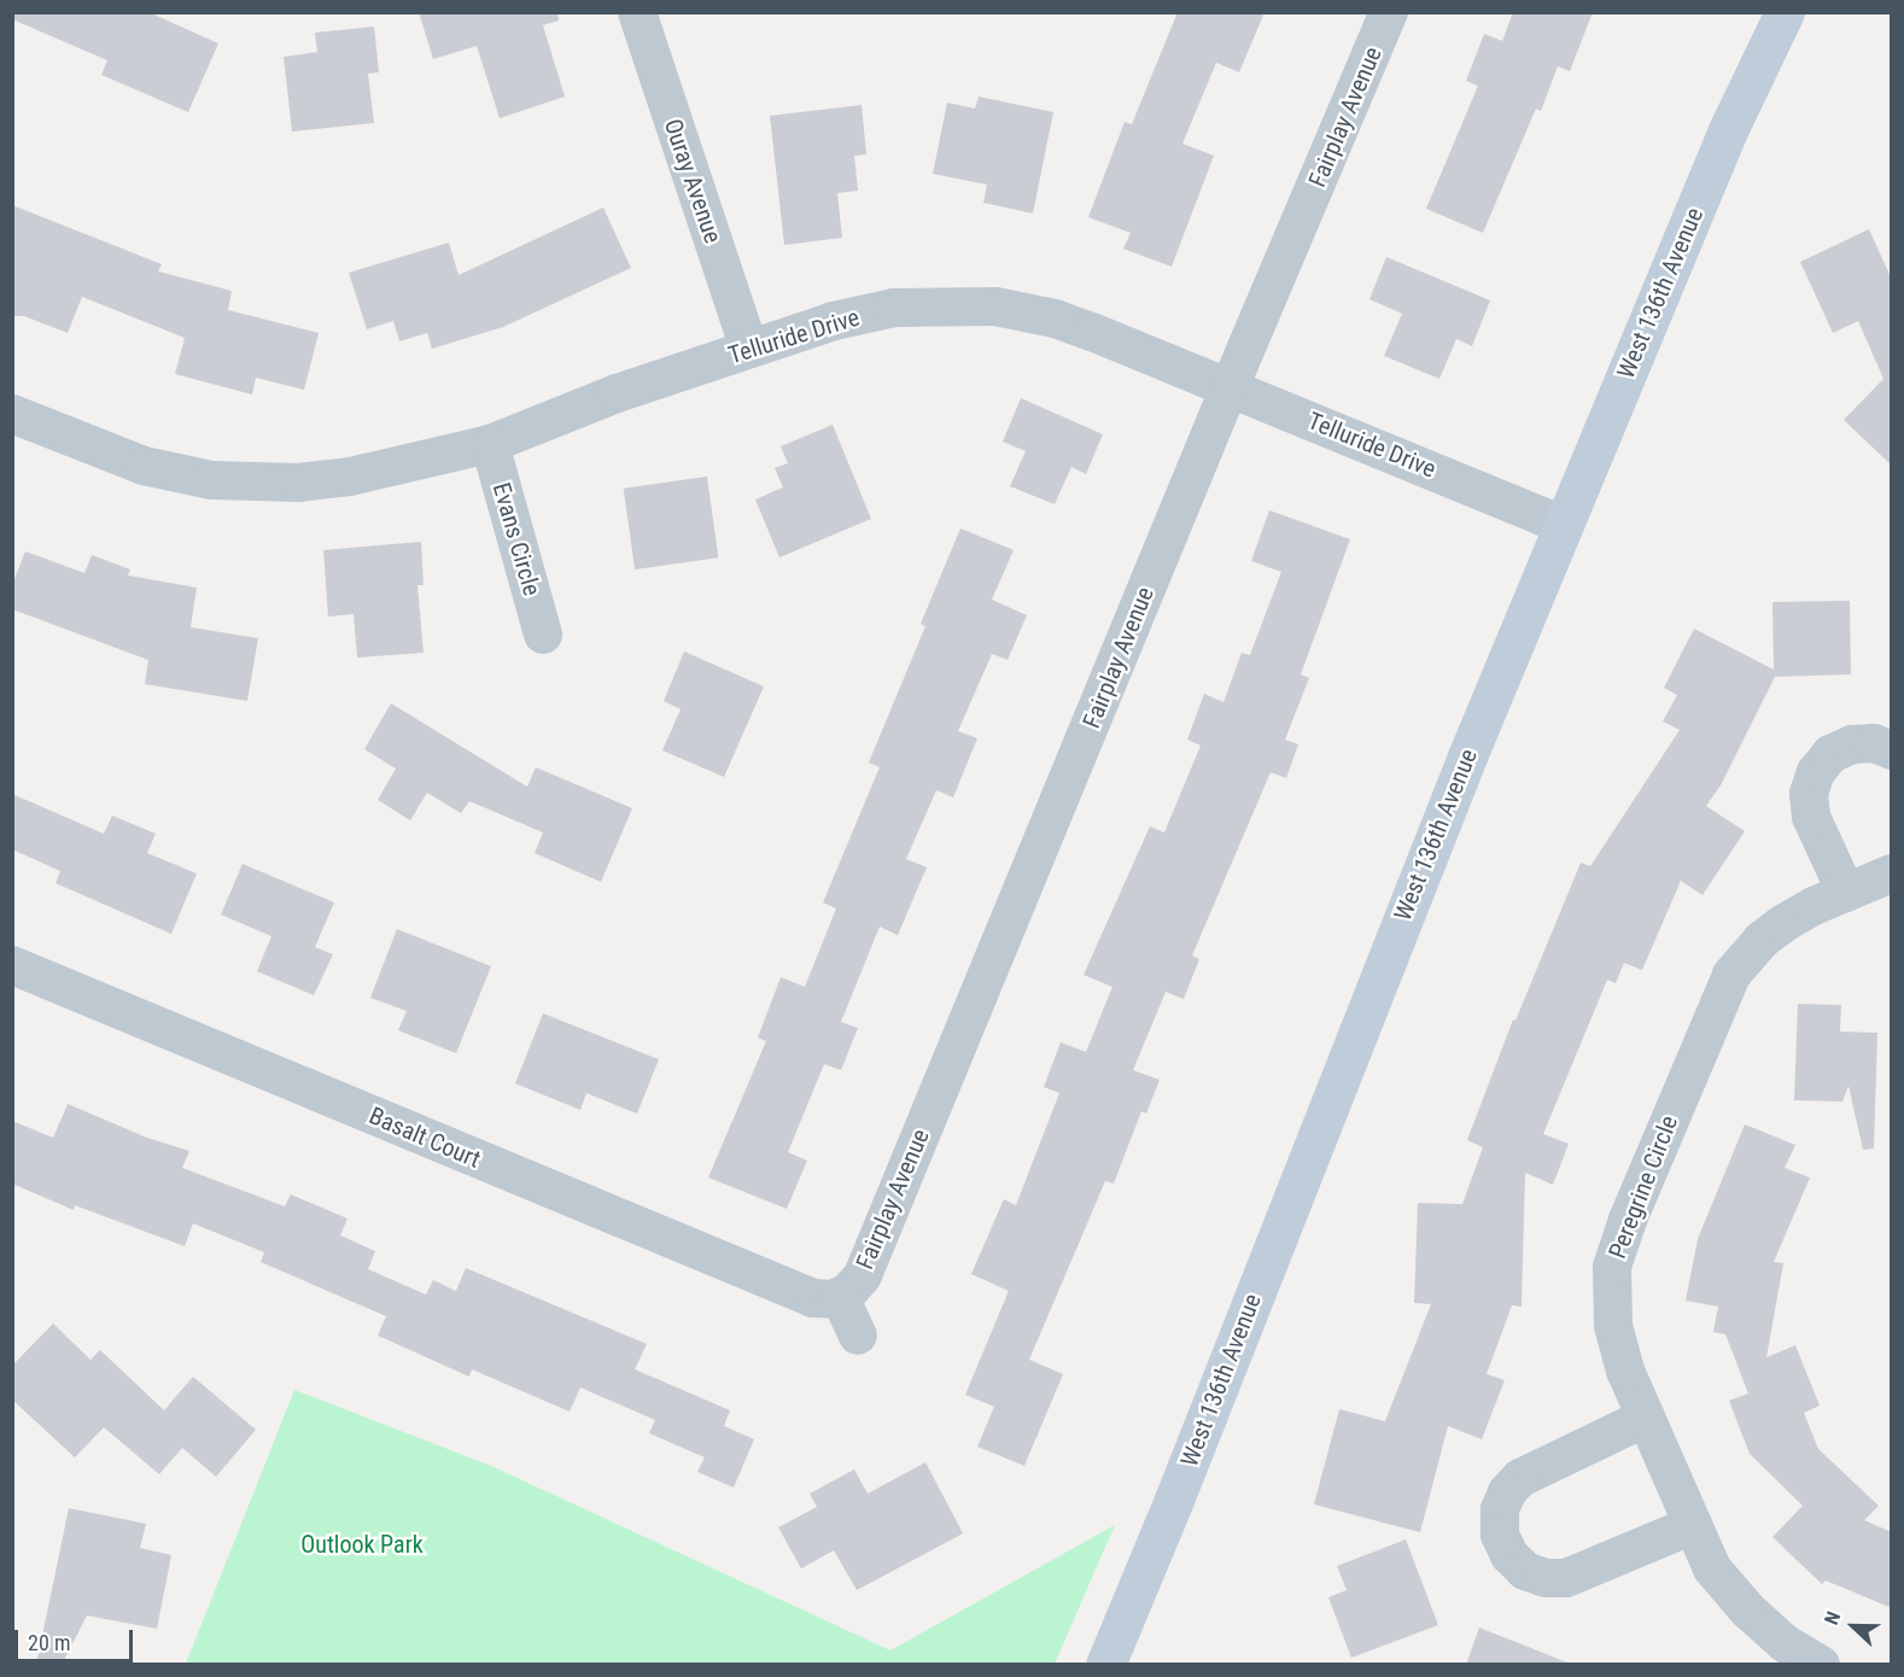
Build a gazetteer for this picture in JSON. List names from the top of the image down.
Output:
{
  "streets": {
    "main road": ["West 136th Avenue"],
    "street": [
      "Fairplay Avenue",
      "Ouray Avenue",
      "Telluride Drive",
      "Evans Circle",
      "Basalt Court",
      "Peregrine Circle"
    ]
  },
  "crossings": [
    ["Fairplay Avenue", "Telluride Drive"],
    ["Fairplay Avenue", "Basalt Court"],
    ["Ouray Avenue", "Telluride Drive"],
    ["West 136th Avenue", "Telluride Drive"],
    ["Telluride Drive", "Evans Circle"]
  ],
  "parks": ["Outlook Park"],
  "scale_bar": "20 m",
  "north": "left"
}
